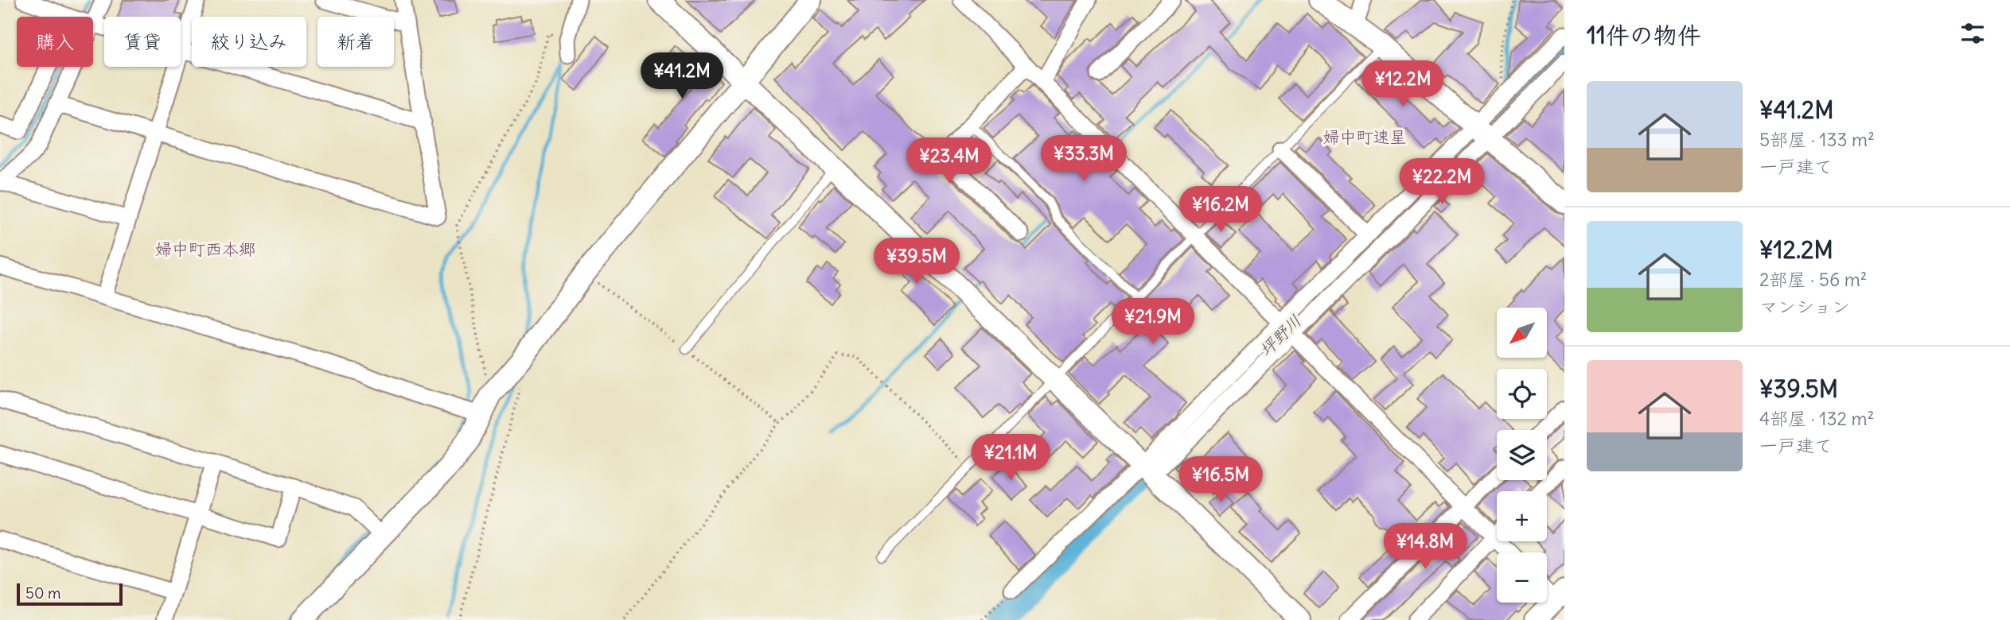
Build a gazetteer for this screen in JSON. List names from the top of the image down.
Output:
{
  "districts": ["婦中町速星", "婦中町西本郷"],
  "water": ["坪野川"],
  "scale_bar": "50 m",
  "north": "bottom left",
  "page": {
    "heading": "11件の物件",
    "chip": [
      "購入",
      "賃貸",
      "絞り込み",
      "新着"
    ],
    "price": [
      "¥41.2M",
      "¥12.2M",
      "¥33.3M",
      "¥23.4M",
      "¥22.2M",
      "¥16.2M",
      "¥39.5M",
      "¥21.9M",
      "¥21.1M",
      "¥16.5M",
      "¥14.8M"
    ],
    "list": [
      {
        "name": "¥41.2M",
        "note": "5部屋 · 133 m² · 一戸建て"
      },
      {
        "name": "¥12.2M",
        "note": "2部屋 · 56 m² · マンション"
      },
      {
        "name": "¥39.5M",
        "note": "4部屋 · 132 m² · 一戸建て"
      }
    ],
    "map_buttons": ["+", "−"],
    "scale": "50 m"
  }
}
